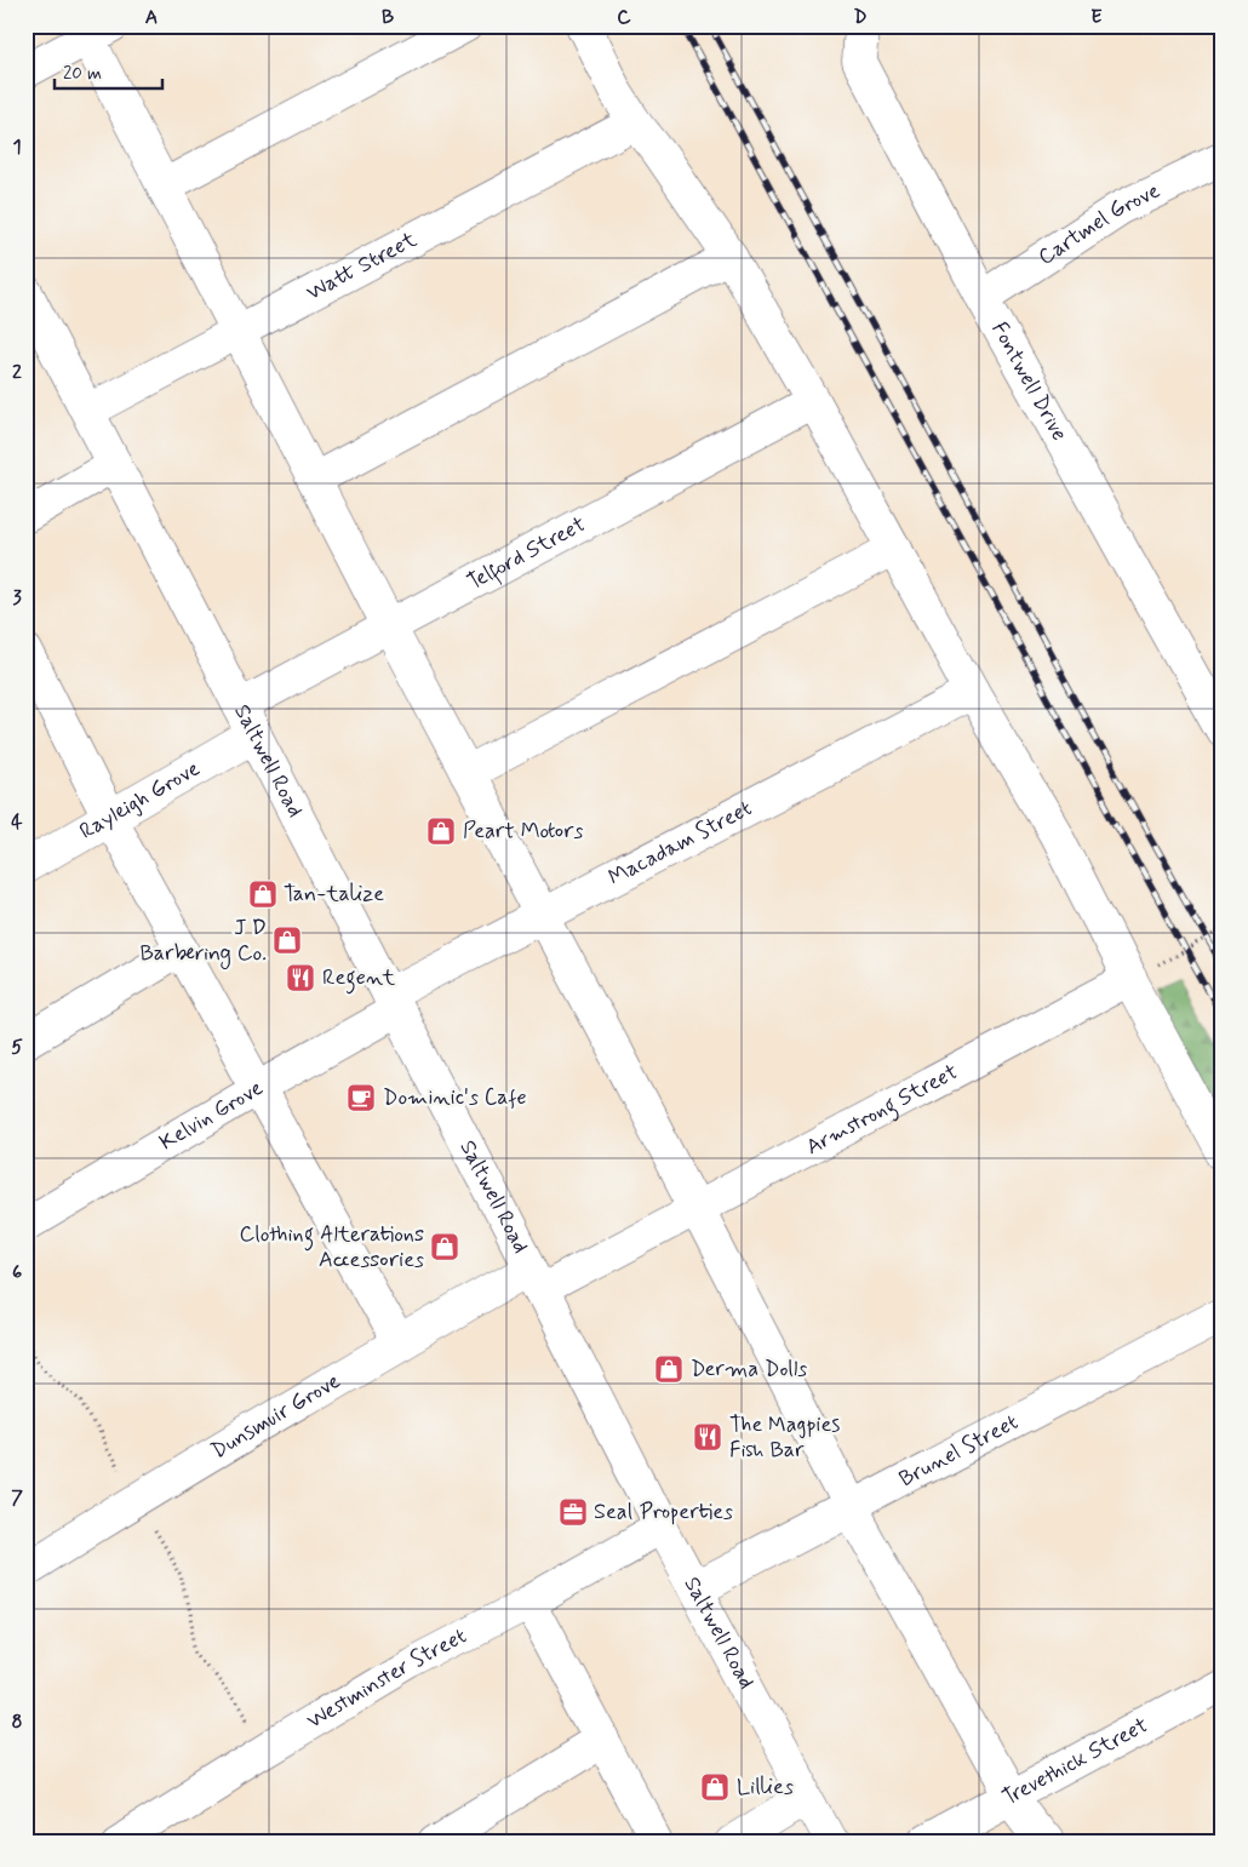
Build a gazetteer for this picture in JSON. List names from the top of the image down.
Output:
{
  "streets": {
    "street": [
      "Cartmel Grove",
      "Watt Street",
      "Fontwell Drive",
      "Telford Street",
      "Saltwell Road",
      "Rayleigh Grove",
      "Macadam Street",
      "Armstrong Street",
      "Kelvin Grove",
      "Dunsmuir Grove",
      "Brunel Street",
      "Westminster Street",
      "Trevethick Street"
    ]
  },
  "crossings": [
    ["Cartmel Grove", "Fontwell Drive"],
    ["Watt Street", "Saltwell Road"],
    ["Telford Street", "Saltwell Road"],
    ["Telford Street", "Rayleigh Grove"],
    ["Saltwell Road", "Rayleigh Grove"],
    ["Saltwell Road", "Macadam Street"],
    ["Saltwell Road", "Armstrong Street"],
    ["Saltwell Road", "Kelvin Grove"],
    ["Saltwell Road", "Dunsmuir Grove"],
    ["Saltwell Road", "Brunel Street"],
    ["Saltwell Road", "Westminster Street"],
    ["Macadam Street", "Kelvin Grove"],
    ["Armstrong Street", "Dunsmuir Grove"]
  ],
  "places": {
    "shop": [
      "Peart Motors",
      "Tan-talize",
      "J D Barbering Co.",
      "Clothing Alterations Accessories",
      "Derma Dolls",
      "Lillies"
    ],
    "restaurant": ["Regent", "The Magpies Fish Bar"],
    "cafe": ["Dominic's Cafe"],
    "office": ["Seal Properties"]
  },
  "scale_bar": "20 m",
  "grid": {
    "columns": [
      "A",
      "B",
      "C",
      "D",
      "E"
    ],
    "rows": [
      "1",
      "2",
      "3",
      "4",
      "5",
      "6",
      "7",
      "8"
    ]
  }
}
